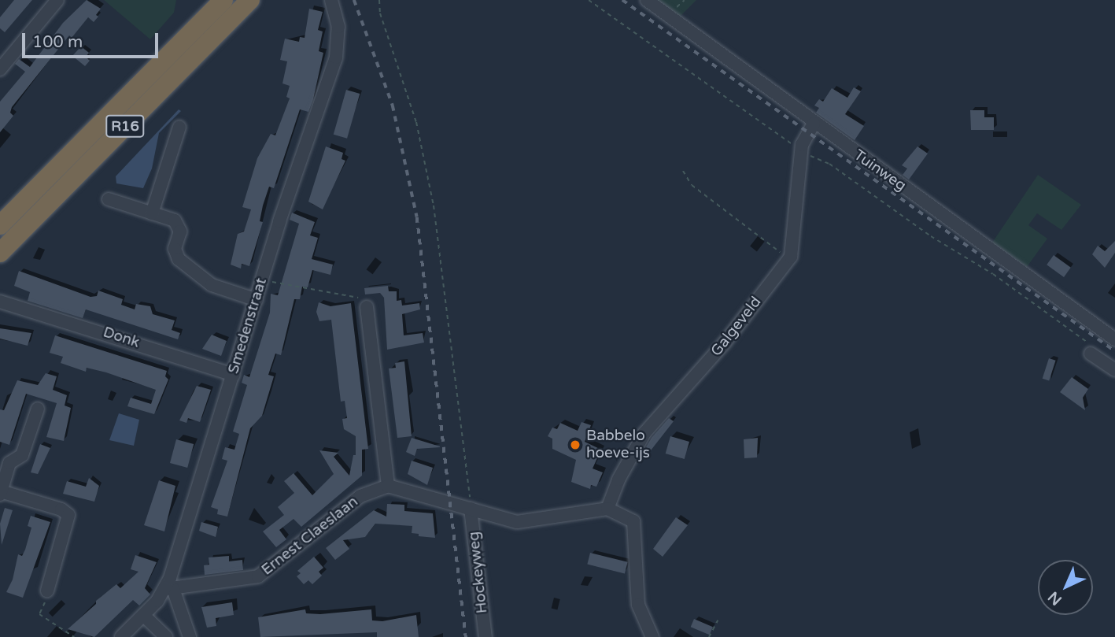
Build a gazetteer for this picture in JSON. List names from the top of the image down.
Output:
{
  "streets": {
    "highway": ["R16"],
    "street": [
      "Tuinweg",
      "Smedenstraat",
      "Galgeveld",
      "Donk",
      "Ernest Claeslaan",
      "Hockeyweg"
    ]
  },
  "crossings": [
    ["Smedenstraat", "Donk"],
    ["Smedenstraat", "Ernest Claeslaan"]
  ],
  "places": ["Babbelo hoeve-ijs"],
  "scale_bar": "100 m",
  "north": "bottom left"
}
